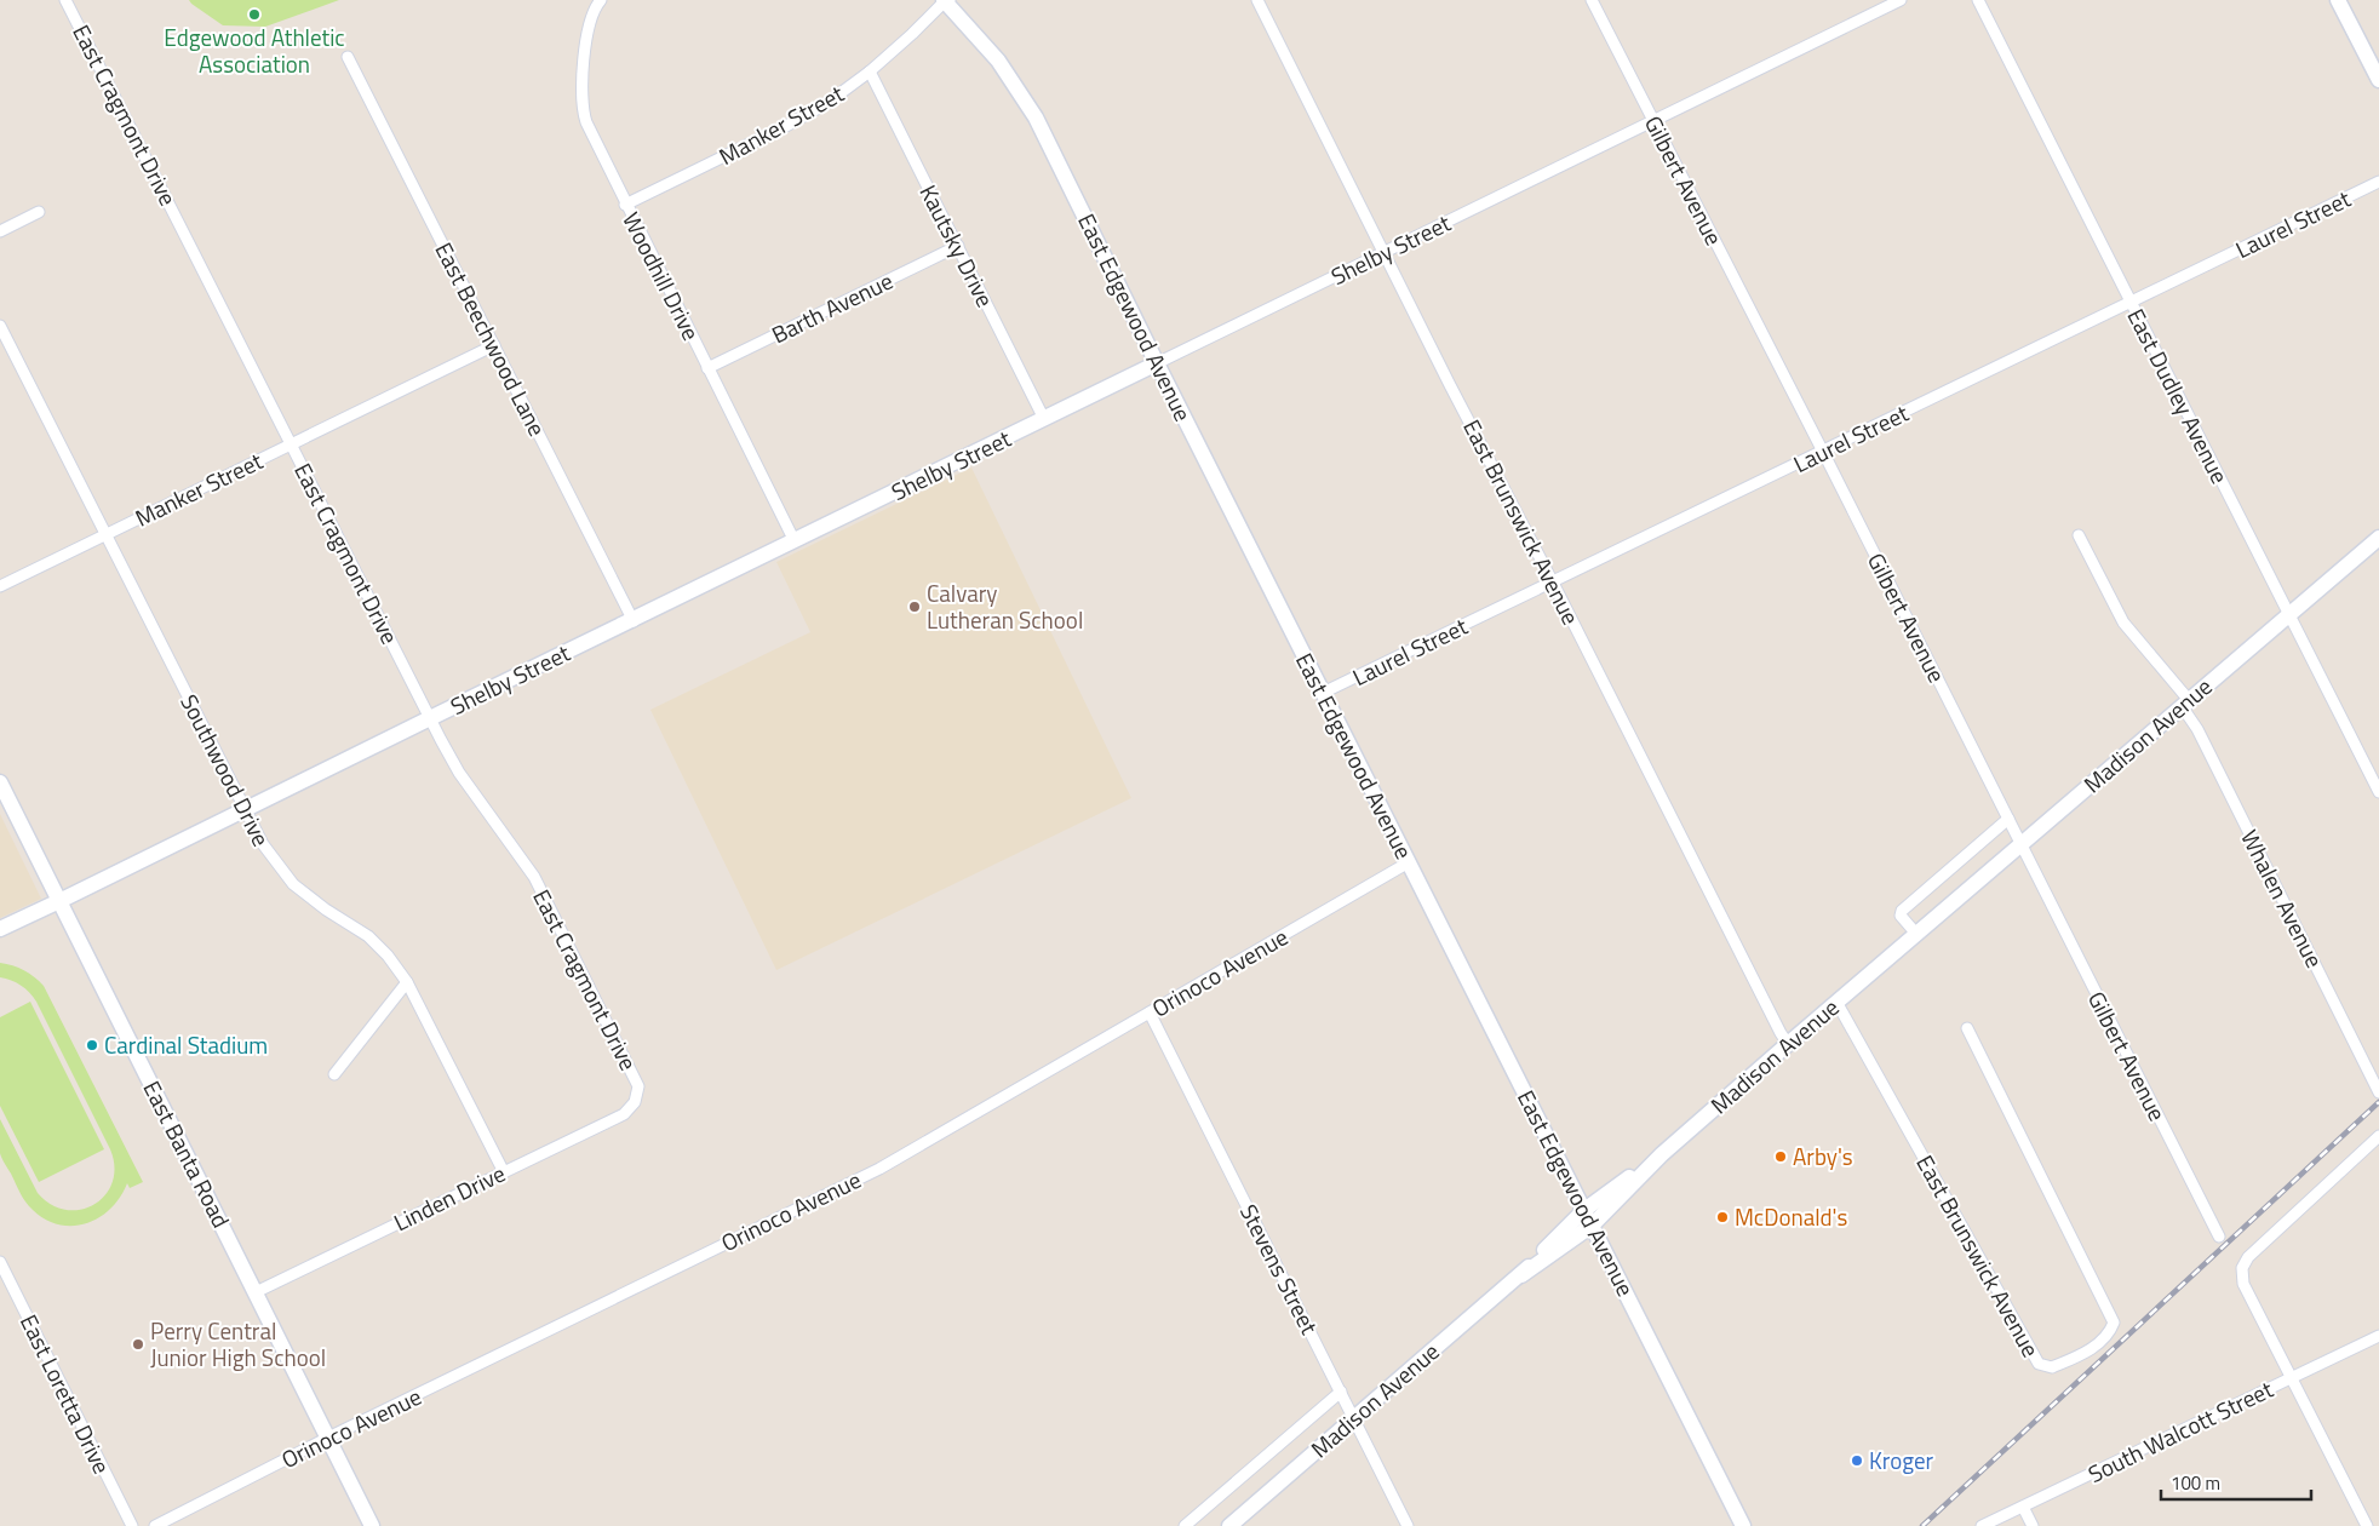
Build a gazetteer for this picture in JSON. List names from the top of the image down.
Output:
{
  "streets": {
    "main road": [
      "Shelby Street",
      "East Edgewood Avenue",
      "Madison Avenue",
      "East Banta Road"
    ],
    "street": [
      "East Cragmont Drive",
      "Manker Street",
      "Gilbert Avenue",
      "Laurel Street",
      "Kautsky Drive",
      "Woodhill Drive",
      "Barth Avenue",
      "East Beechwood Lane",
      "East Dudley Avenue",
      "East Brunswick Avenue",
      "Southwood Drive",
      "Whalen Avenue",
      "Orinoco Avenue",
      "Linden Drive",
      "Stevens Street",
      "East Loretta Drive",
      "South Walcott Street"
    ]
  },
  "crossings": [
    ["East Cragmont Drive", "Manker Street"],
    ["East Cragmont Drive", "Shelby Street"],
    ["East Cragmont Drive", "Linden Drive"],
    ["Manker Street", "Kautsky Drive"],
    ["Manker Street", "Woodhill Drive"],
    ["Manker Street", "East Edgewood Avenue"],
    ["Manker Street", "East Beechwood Lane"],
    ["Manker Street", "Southwood Drive"],
    ["Gilbert Avenue", "Laurel Street"],
    ["Gilbert Avenue", "Shelby Street"],
    ["Gilbert Avenue", "Madison Avenue"],
    ["Laurel Street", "East Edgewood Avenue"],
    ["Laurel Street", "East Dudley Avenue"],
    ["Laurel Street", "East Brunswick Avenue"],
    ["Kautsky Drive", "Shelby Street"],
    ["Kautsky Drive", "Barth Avenue"],
    ["Shelby Street", "Woodhill Drive"],
    ["Shelby Street", "East Edgewood Avenue"],
    ["Shelby Street", "East Beechwood Lane"],
    ["Shelby Street", "East Brunswick Avenue"],
    ["Shelby Street", "Southwood Drive"],
    ["Shelby Street", "East Banta Road"],
    ["Woodhill Drive", "Barth Avenue"],
    ["East Edgewood Avenue", "Madison Avenue"],
    ["East Edgewood Avenue", "Orinoco Avenue"],
    ["East Dudley Avenue", "Madison Avenue"],
    ["East Brunswick Avenue", "Madison Avenue"],
    ["Madison Avenue", "Whalen Avenue"],
    ["Madison Avenue", "Stevens Street"],
    ["Southwood Drive", "Linden Drive"],
    ["Orinoco Avenue", "East Banta Road"],
    ["Orinoco Avenue", "Stevens Street"],
    ["East Banta Road", "Linden Drive"]
  ],
  "places": [
    "Edgewood Athletic Association",
    "Calvary Lutheran School",
    "Cardinal Stadium",
    "Arby's",
    "McDonald's",
    "Perry Central Junior High School",
    "Kroger"
  ],
  "scale_bar": "100 m"
}
